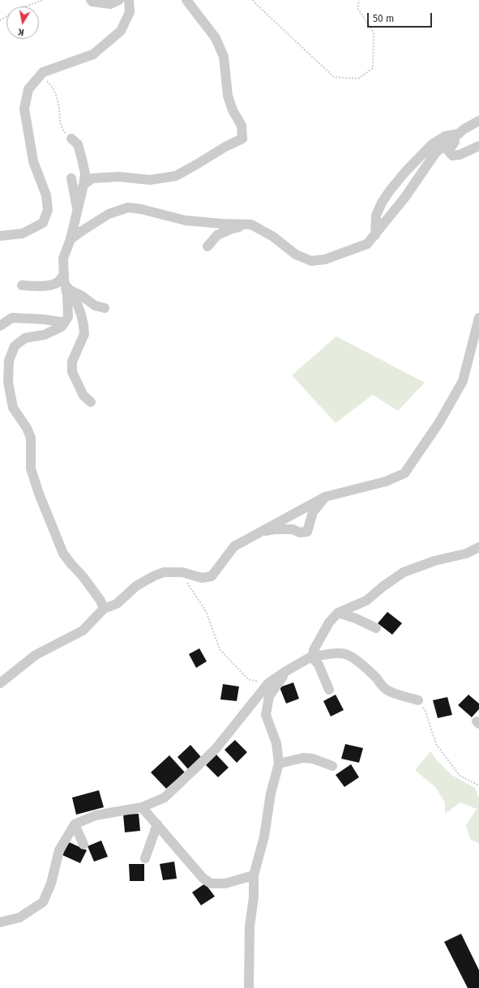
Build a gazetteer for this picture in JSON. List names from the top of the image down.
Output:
{
  "scale_bar": "50 m",
  "north": "bottom"
}
